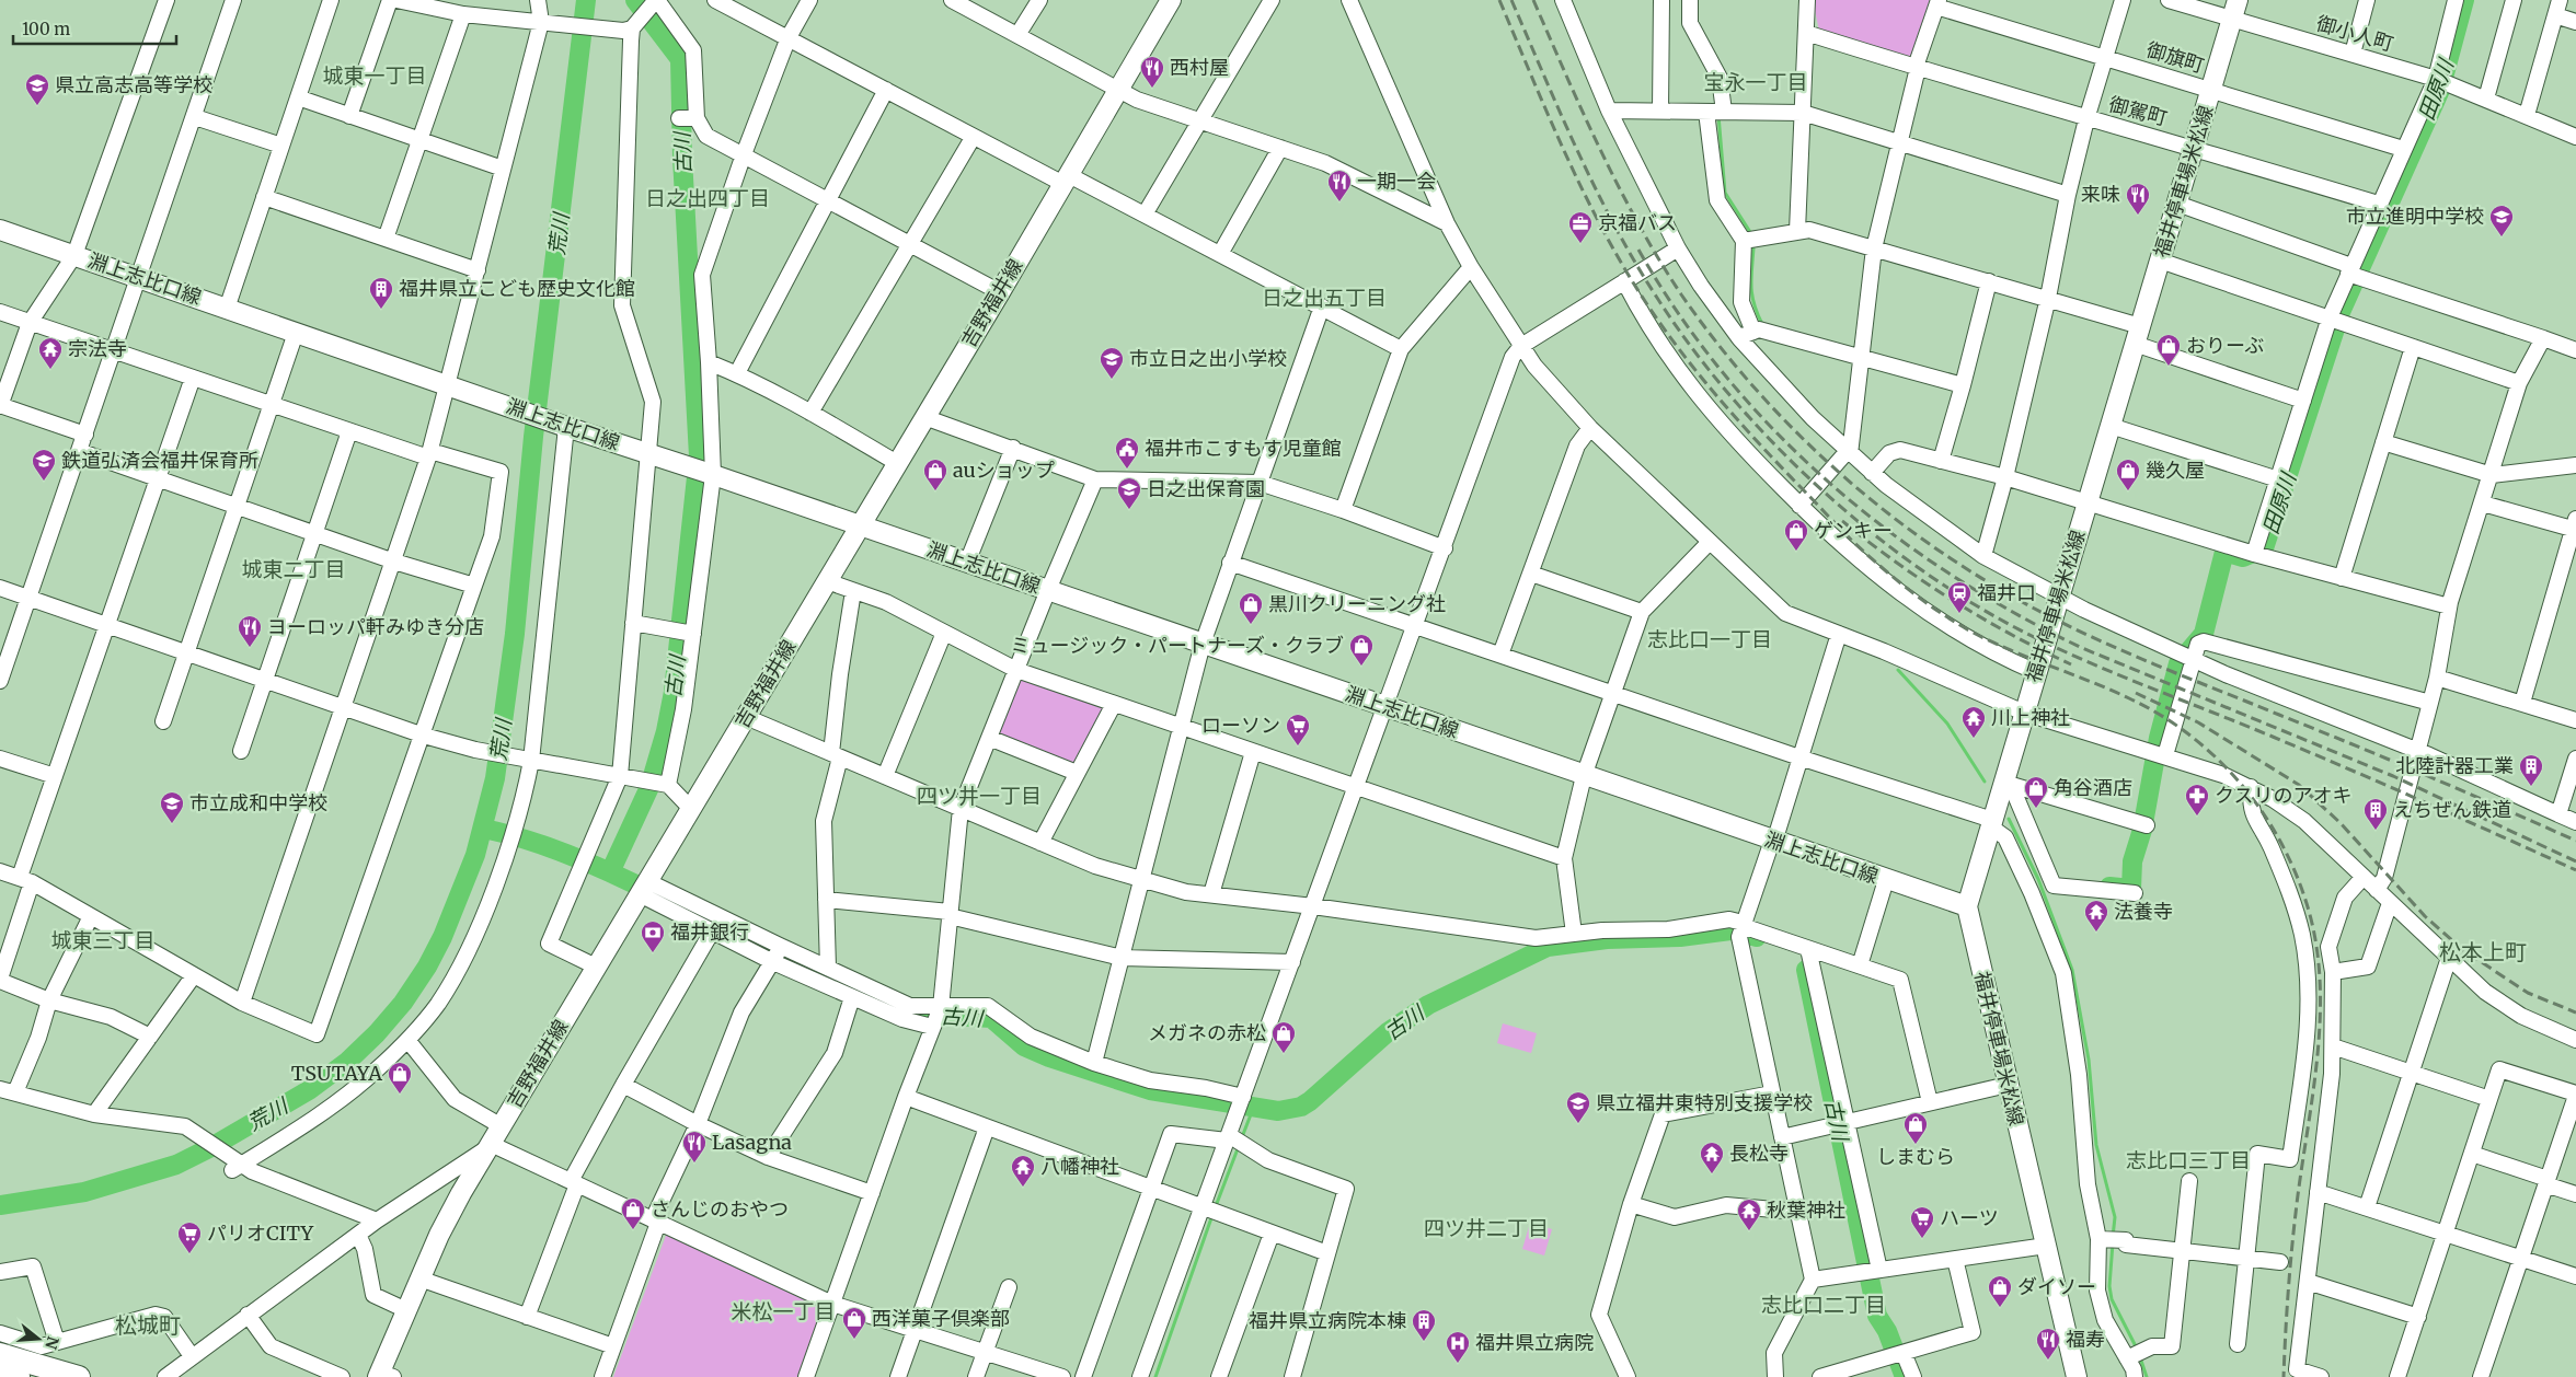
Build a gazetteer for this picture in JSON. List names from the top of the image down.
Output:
{
  "streets": {
    "main road": ["福井停車場米松線", "淵上志比口線", "吉野福井線"],
    "street": ["御小人町", "御旗町", "御駕町"]
  },
  "crossings": [
    ["御小人町", "福井停車場米松線"],
    ["御旗町", "福井停車場米松線"],
    ["御駕町", "福井停車場米松線"],
    ["福井停車場米松線", "淵上志比口線"],
    ["淵上志比口線", "吉野福井線"]
  ],
  "districts": [
    "城東一丁目",
    "宝永一丁目",
    "日之出四丁目",
    "日之出五丁目",
    "城東二丁目",
    "志比口一丁目",
    "四ツ井一丁目",
    "城東三丁目",
    "松本上町",
    "志比口三丁目",
    "四ツ井二丁目",
    "志比口二丁目",
    "米松一丁目",
    "松城町"
  ],
  "water": ["田原川", "古川", "荒川"],
  "places": {
    "restaurant": [
      "西村屋",
      "一期一会",
      "来味",
      "ヨーロッパ軒みゆき分店",
      "Lasagna",
      "福寿"
    ],
    "school or university": [
      "県立高志高等学校",
      "市立進明中学校",
      "市立日之出小学校",
      "鉄道弘済会福井保育所",
      "日之出保育園",
      "市立成和中学校",
      "県立福井東特別支援学校"
    ],
    "office": ["京福バス"],
    "building": [
      "福井県立こども歴史文化館",
      "北陸計器工業",
      "えちぜん鉄道",
      "福井県立病院本棟"
    ],
    "shop": [
      "おりーぶ",
      "auショップ",
      "幾久屋",
      "ゲンキー",
      "黒川クリーニング社",
      "ミュージック・パートナーズ・クラブ",
      "角谷酒店",
      "メガネの赤松",
      "TSUTAYA",
      "しまむら",
      "さんじのおやつ",
      "ダイソー",
      "西洋菓子倶楽部"
    ],
    "temple": [
      "宗法寺",
      "川上神社",
      "法養寺",
      "長松寺",
      "八幡神社",
      "秋葉神社"
    ],
    "public building": ["福井市こすもす児童館"],
    "station": ["福井口"],
    "supermarket": ["ローソン", "ハーツ", "パリオCITY"],
    "pharmacy": ["クスリのアオキ"],
    "bank": ["福井銀行"],
    "hospital": ["福井県立病院"]
  },
  "scale_bar": "100 m",
  "north": "right"
}
